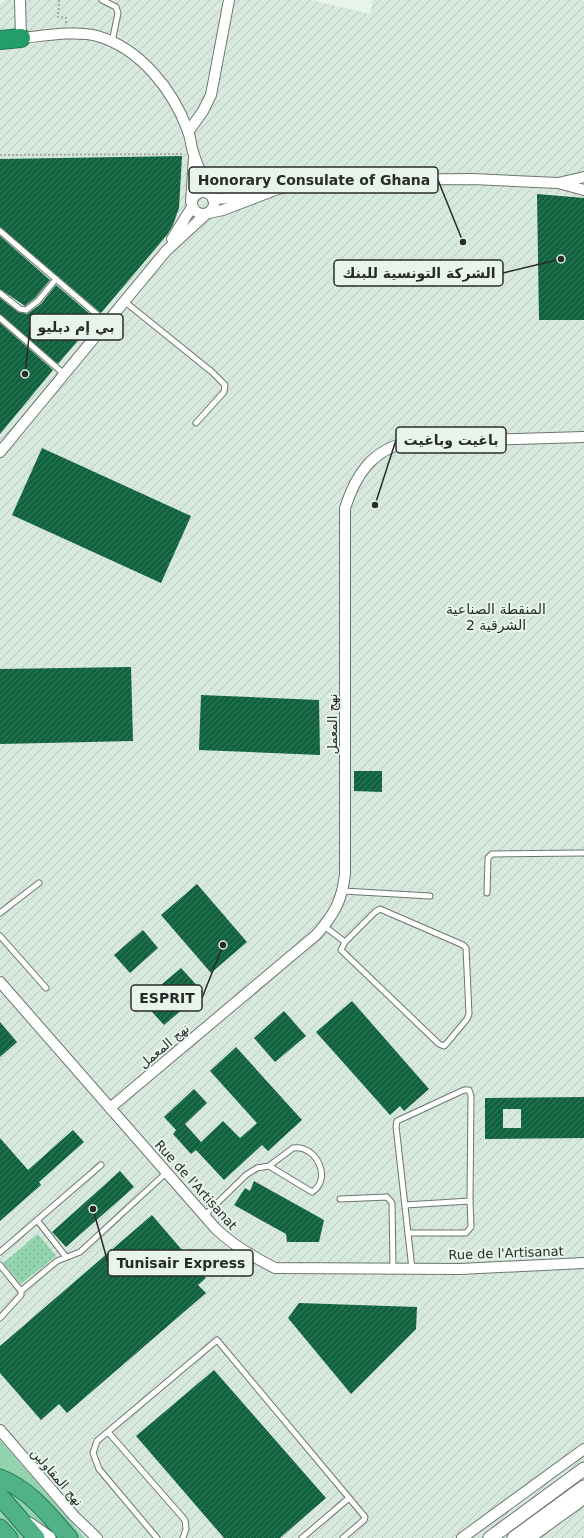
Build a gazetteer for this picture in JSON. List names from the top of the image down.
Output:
{
  "streets": {
    "street": ["نهج المعمل", "Rue de l'Artisanat", "نهج المقاولين"]
  },
  "crossings": [
    ["نهج المعمل", "Rue de l'Artisanat"]
  ],
  "districts": ["المنقطة الصناعية الشرقية 2"],
  "places": [
    "Honorary Consulate of Ghana",
    "الشركة التونسية للبنك",
    "بي إم دبليو",
    "باغيت وباغيت",
    "ESPRIT",
    "Tunisair Express"
  ]
}
